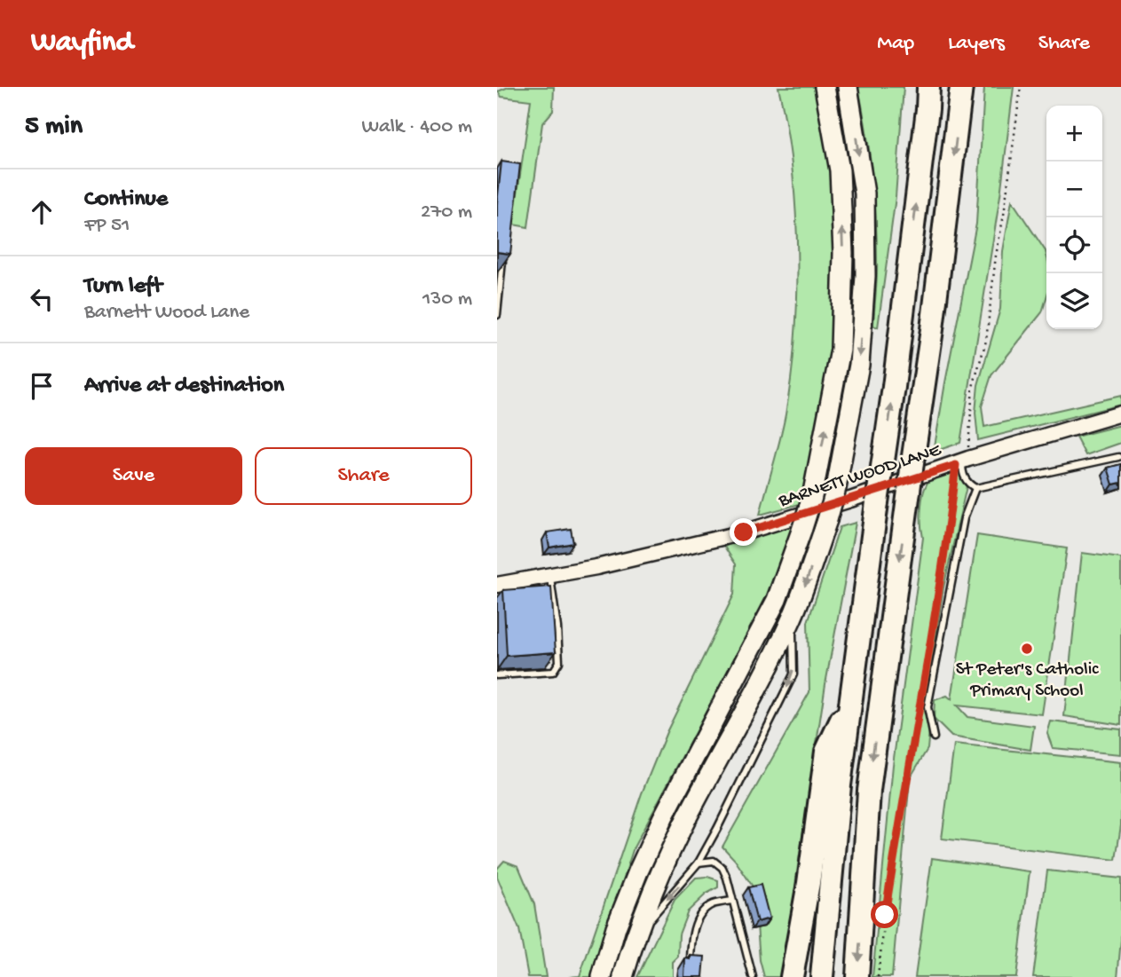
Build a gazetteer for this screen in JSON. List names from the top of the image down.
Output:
{
  "streets": {
    "street": ["BARNETT WOOD LANE"]
  },
  "places": ["St Peter's Catholic Primary School"],
  "page": {
    "header": "Wayfind",
    "nav": ["Map", "Layers", "Share"],
    "heading": ["5 min", "Walk · 400 m"],
    "map_buttons": ["+", "−"],
    "list": [
      ["Continue", "FP 51", "270 m"],
      ["Turn left", "Barnett Wood Lane", "130 m"],
      "Arrive at destination"
    ],
    "buttons": ["Save", "Share"]
  }
}
